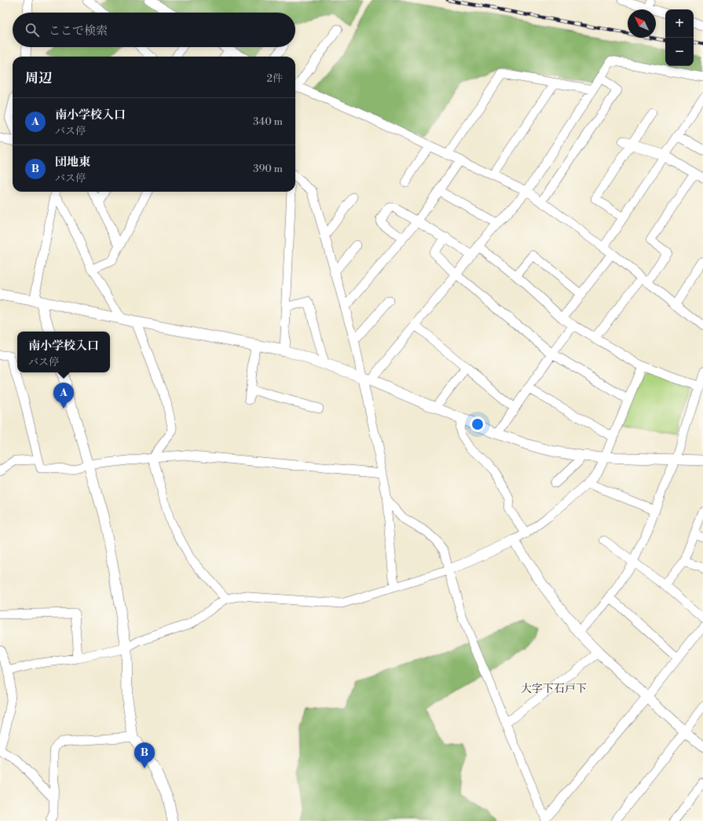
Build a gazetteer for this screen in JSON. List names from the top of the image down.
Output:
{
  "districts": ["大字下石戸下"],
  "north": "top left",
  "page": {
    "map_buttons": ["+", "−"],
    "search": "ここで検索",
    "heading": ["周辺", "2件"],
    "list": [
      {
        "mark": "A",
        "name": "南小学校入口",
        "note": "バス停",
        "value": "340 m"
      },
      {
        "mark": "B",
        "name": "団地東",
        "note": "バス停",
        "value": "390 m"
      }
    ],
    "popup": ["南小学校入口", "バス停"],
    "pins": ["A", "B"]
  }
}
